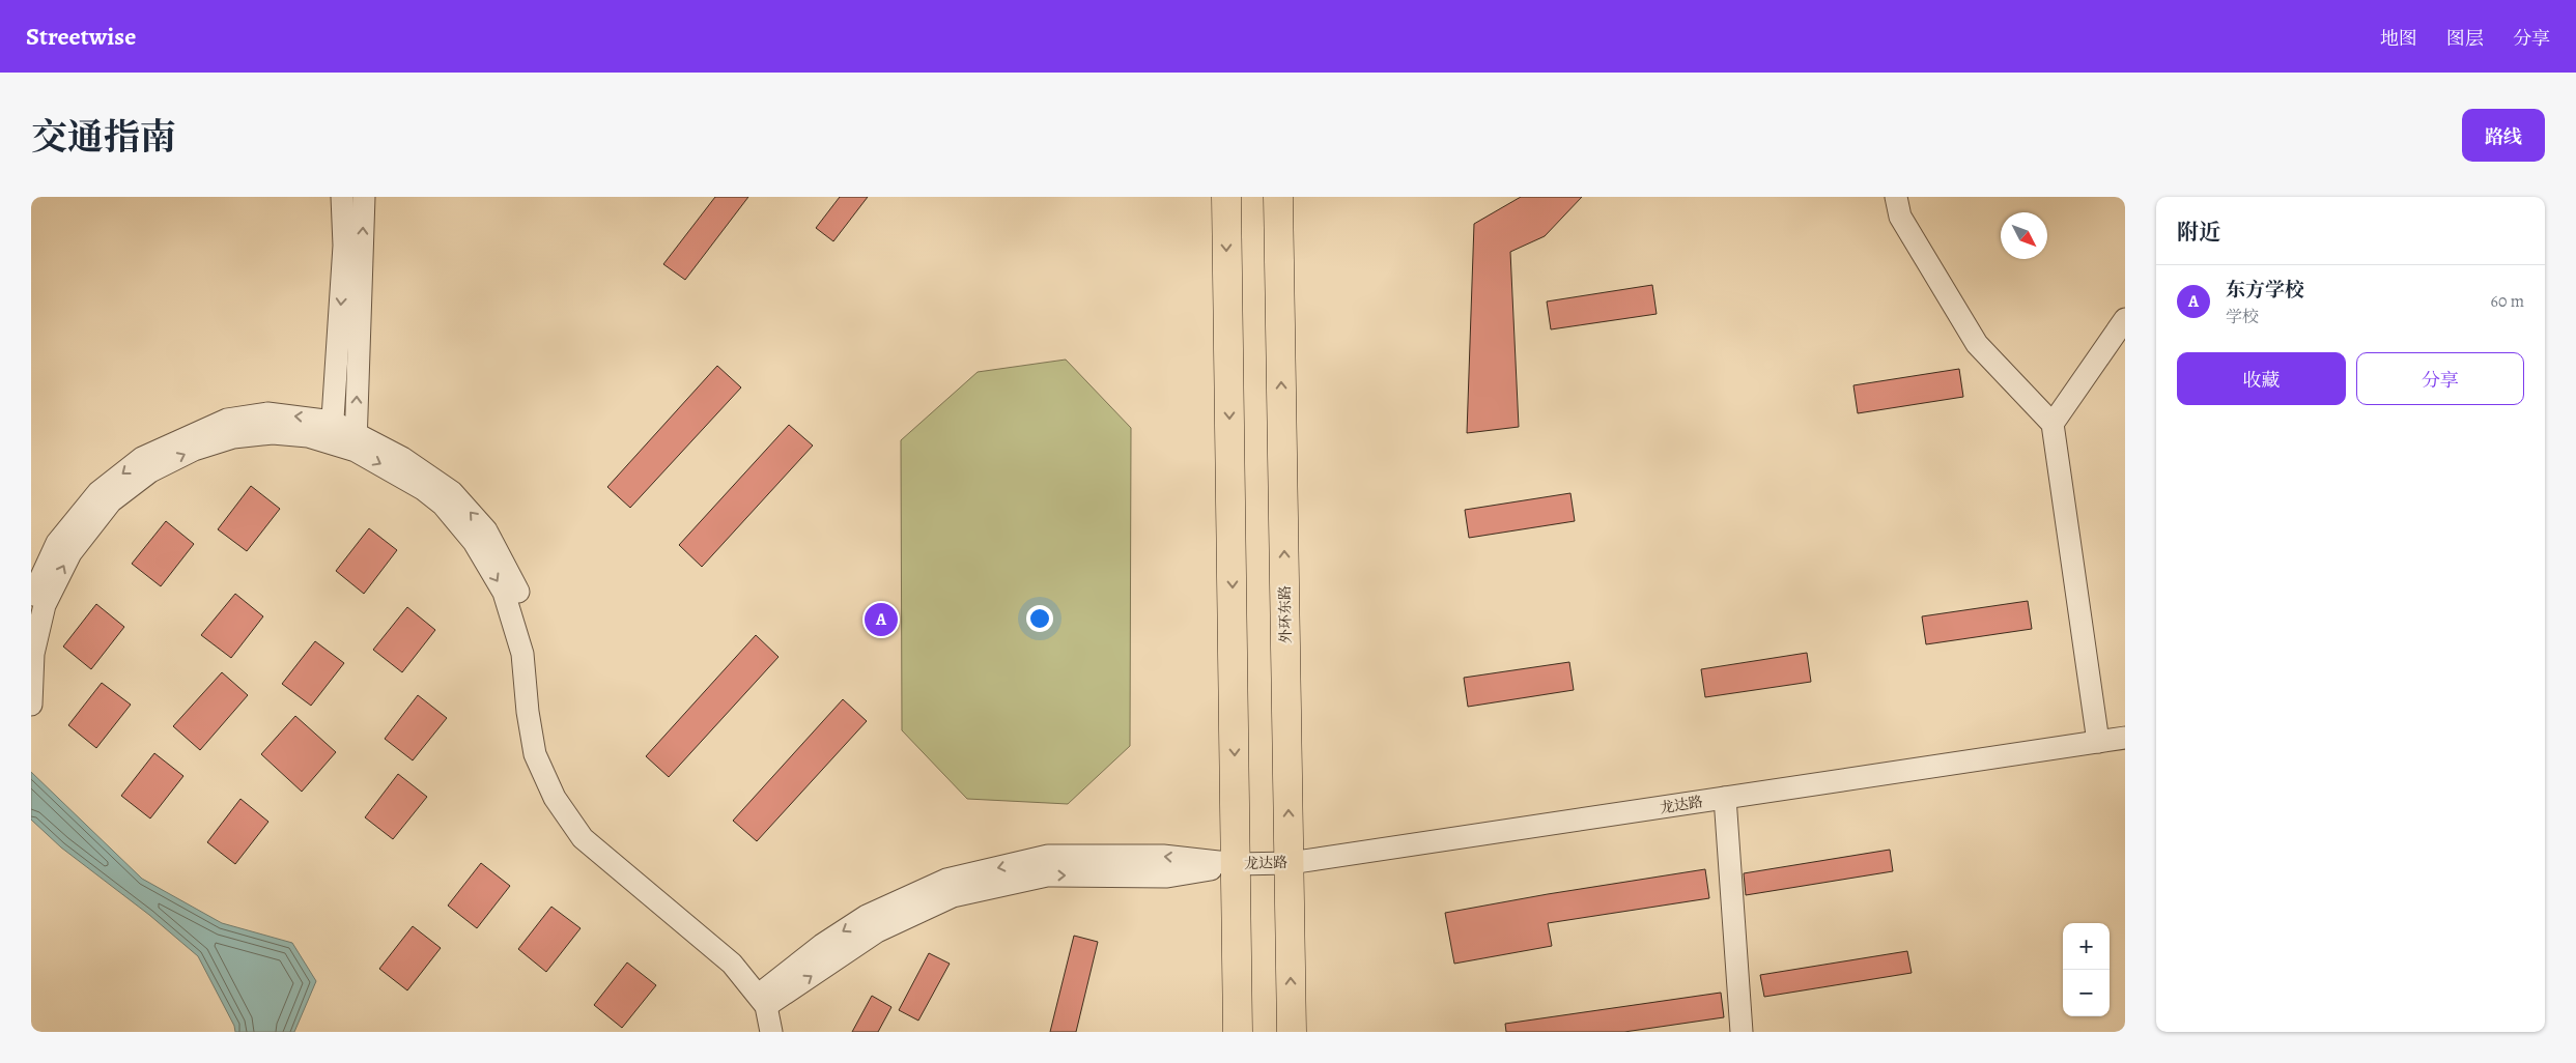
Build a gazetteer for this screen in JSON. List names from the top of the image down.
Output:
{
  "streets": {
    "highway": ["外环东路"],
    "street": ["龙达路"]
  },
  "crossings": [
    ["外环东路", "龙达路"]
  ],
  "north": "bottom right",
  "page": {
    "header": "Streetwise",
    "nav": ["地图", "图层", "分享"],
    "title": "交通指南",
    "buttons": [
      "路线",
      ["收藏", "分享"]
    ],
    "heading": "附近",
    "list": [
      {
        "mark": "A",
        "name": "东方学校",
        "note": "学校",
        "value": "60 m"
      }
    ],
    "pins": "A",
    "map_buttons": ["+", "−"]
  }
}
